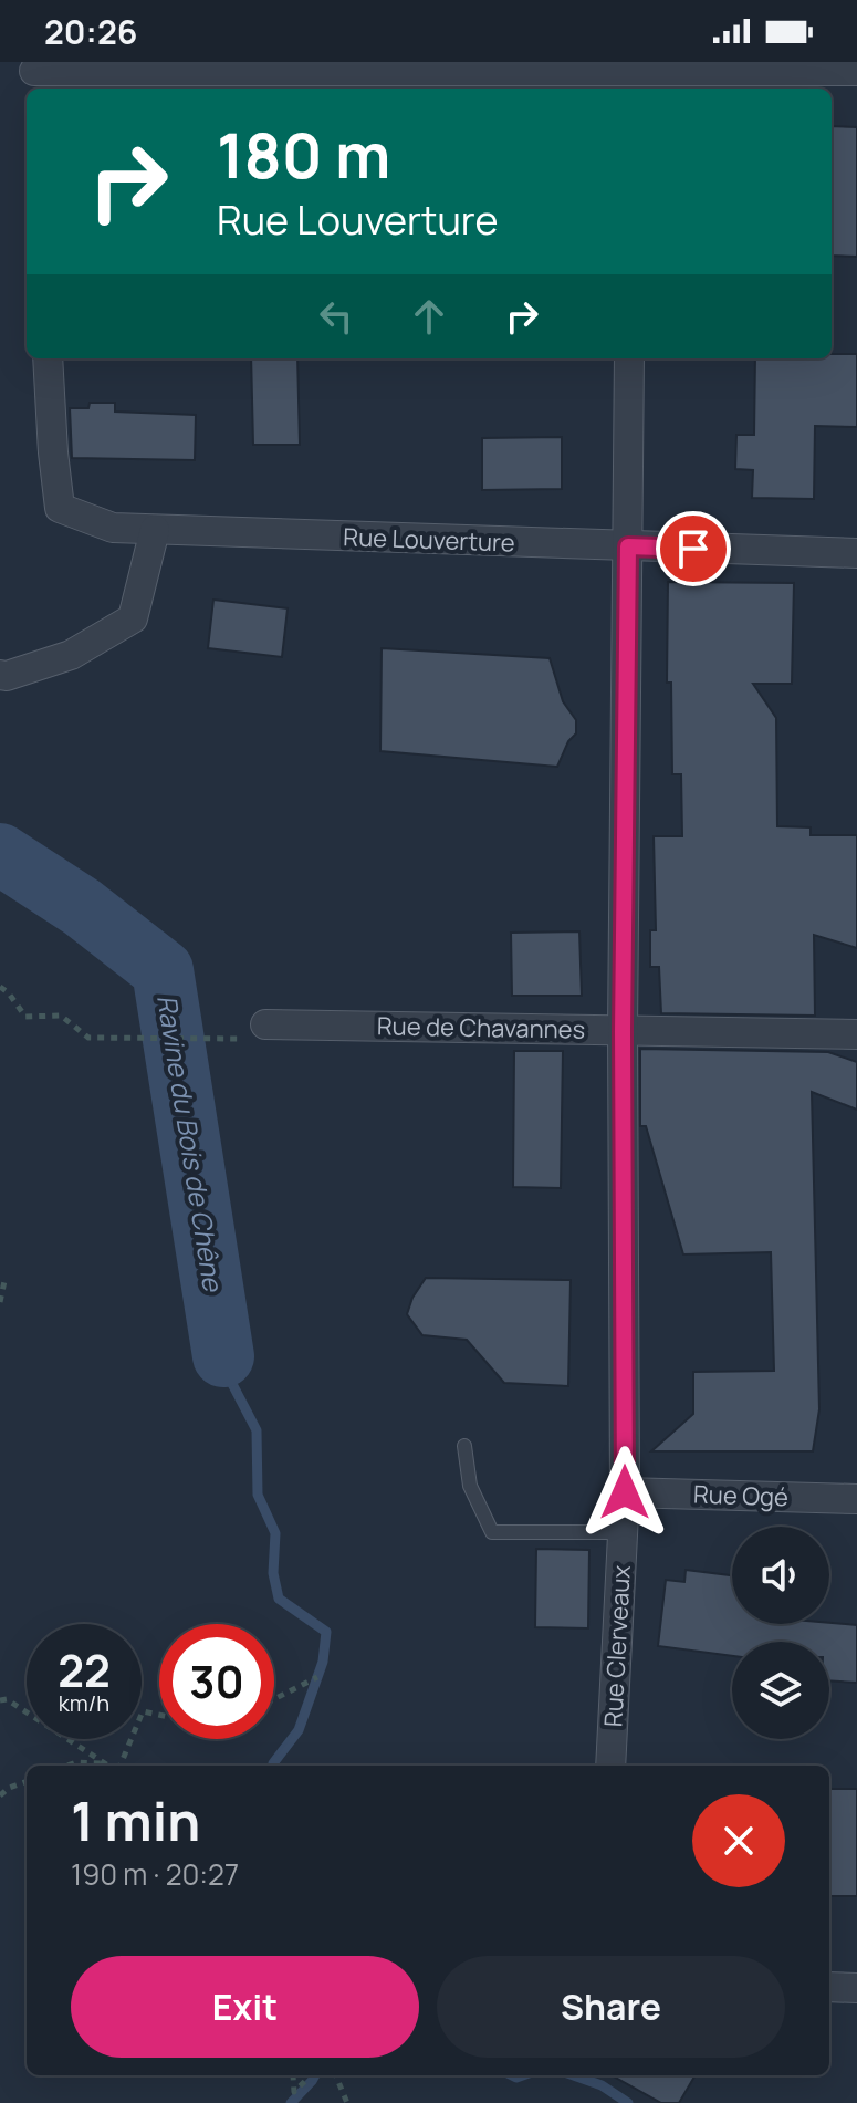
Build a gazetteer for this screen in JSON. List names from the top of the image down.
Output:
{
  "streets": {
    "street": [
      "Rue Louverture",
      "Rue de Chavannes",
      "Rue Ogé",
      "Rue Clerveaux"
    ]
  },
  "crossings": [
    ["Rue Louverture", "Rue Clerveaux"],
    ["Rue de Chavannes", "Rue Clerveaux"],
    ["Rue Ogé", "Rue Clerveaux"]
  ],
  "water": ["Ravine du Bois de Chêne"],
  "page": {
    "status": "20:26",
    "turn": ["180 m", "Rue Louverture"],
    "speed": "22 km/h",
    "limit": "30",
    "heading": ["1 min", "190 m · 20:27"],
    "buttons": ["Exit", "Share"]
  }
}
